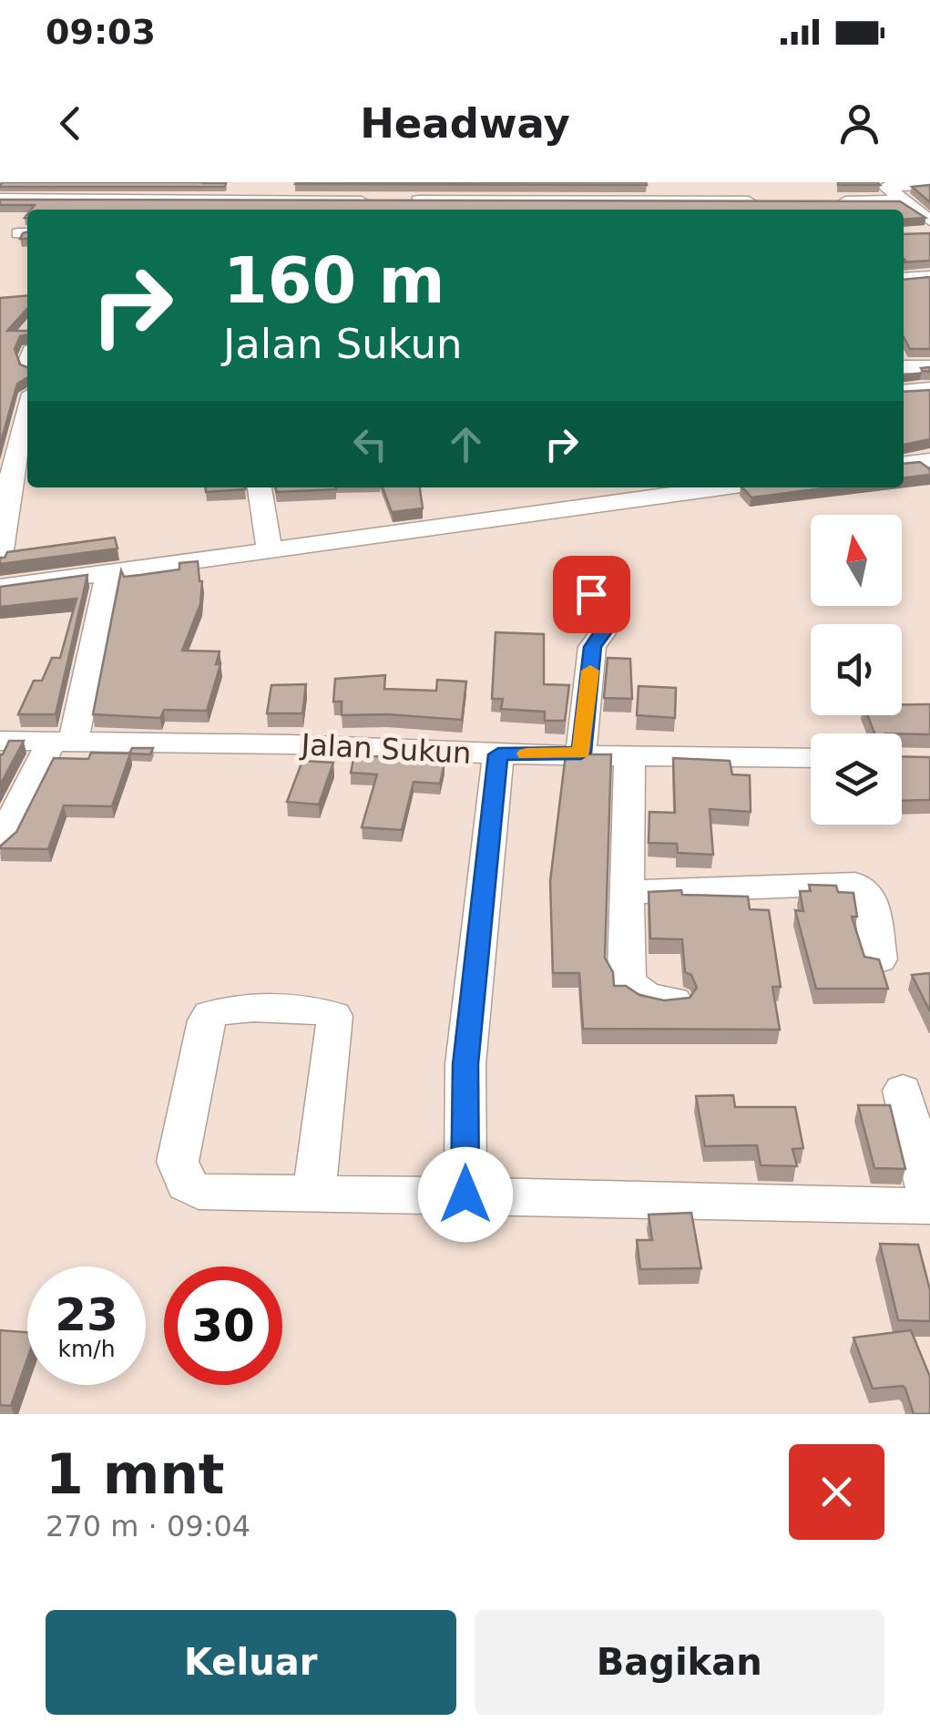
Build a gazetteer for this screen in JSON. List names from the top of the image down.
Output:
{
  "streets": {
    "street": ["Jalan Sukun"]
  },
  "north": "top",
  "page": {
    "status": "09:03",
    "header": "Headway",
    "turn": ["160 m", "Jalan Sukun"],
    "speed": "23 km/h",
    "limit": "30",
    "heading": ["1 mnt", "270 m · 09:04"],
    "buttons": ["Keluar", "Bagikan"]
  }
}
